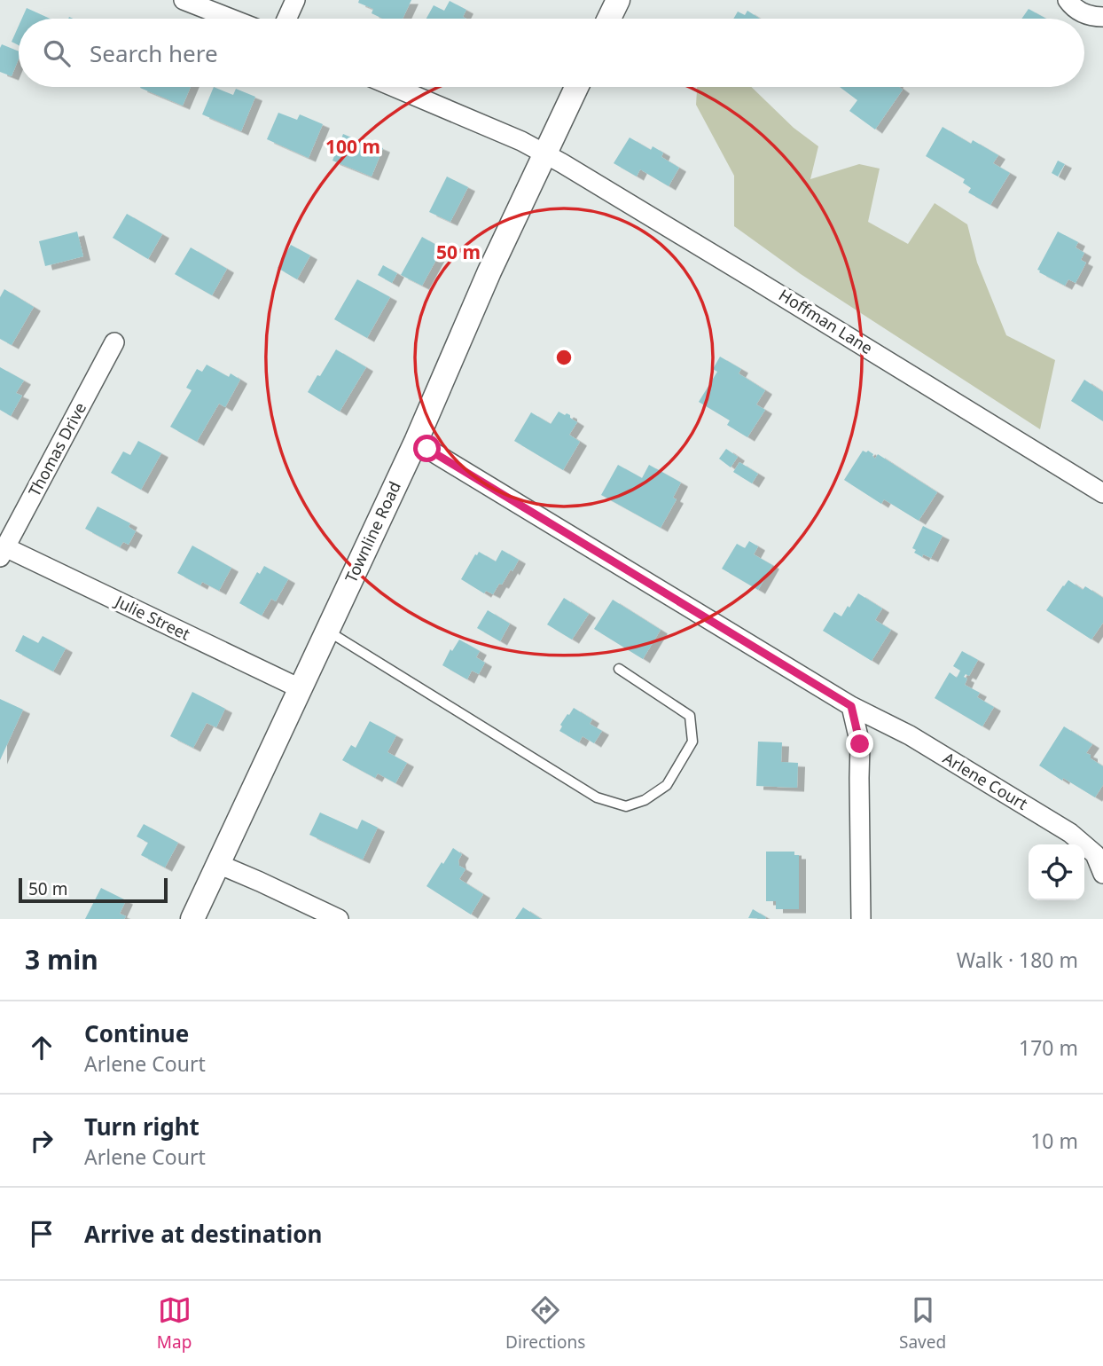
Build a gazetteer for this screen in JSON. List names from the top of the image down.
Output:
{
  "streets": {
    "street": [
      "Hoffman Lane",
      "Thomas Drive",
      "Townline Road",
      "Julie Street",
      "Arlene Court"
    ]
  },
  "crossings": [
    ["Hoffman Lane", "Townline Road"],
    ["Thomas Drive", "Julie Street"],
    ["Townline Road", "Julie Street"],
    ["Townline Road", "Arlene Court"]
  ],
  "scale_bar": "50 m",
  "page": {
    "search": "Search here",
    "scale": "50 m",
    "heading": ["3 min", "Walk · 180 m"],
    "list": [
      ["Continue", "Arlene Court", "170 m"],
      ["Turn right", "Arlene Court", "10 m"],
      "Arrive at destination"
    ],
    "nav": ["Map", "Directions", "Saved"]
  },
  "rings": ["100 m", "50 m"]
}
